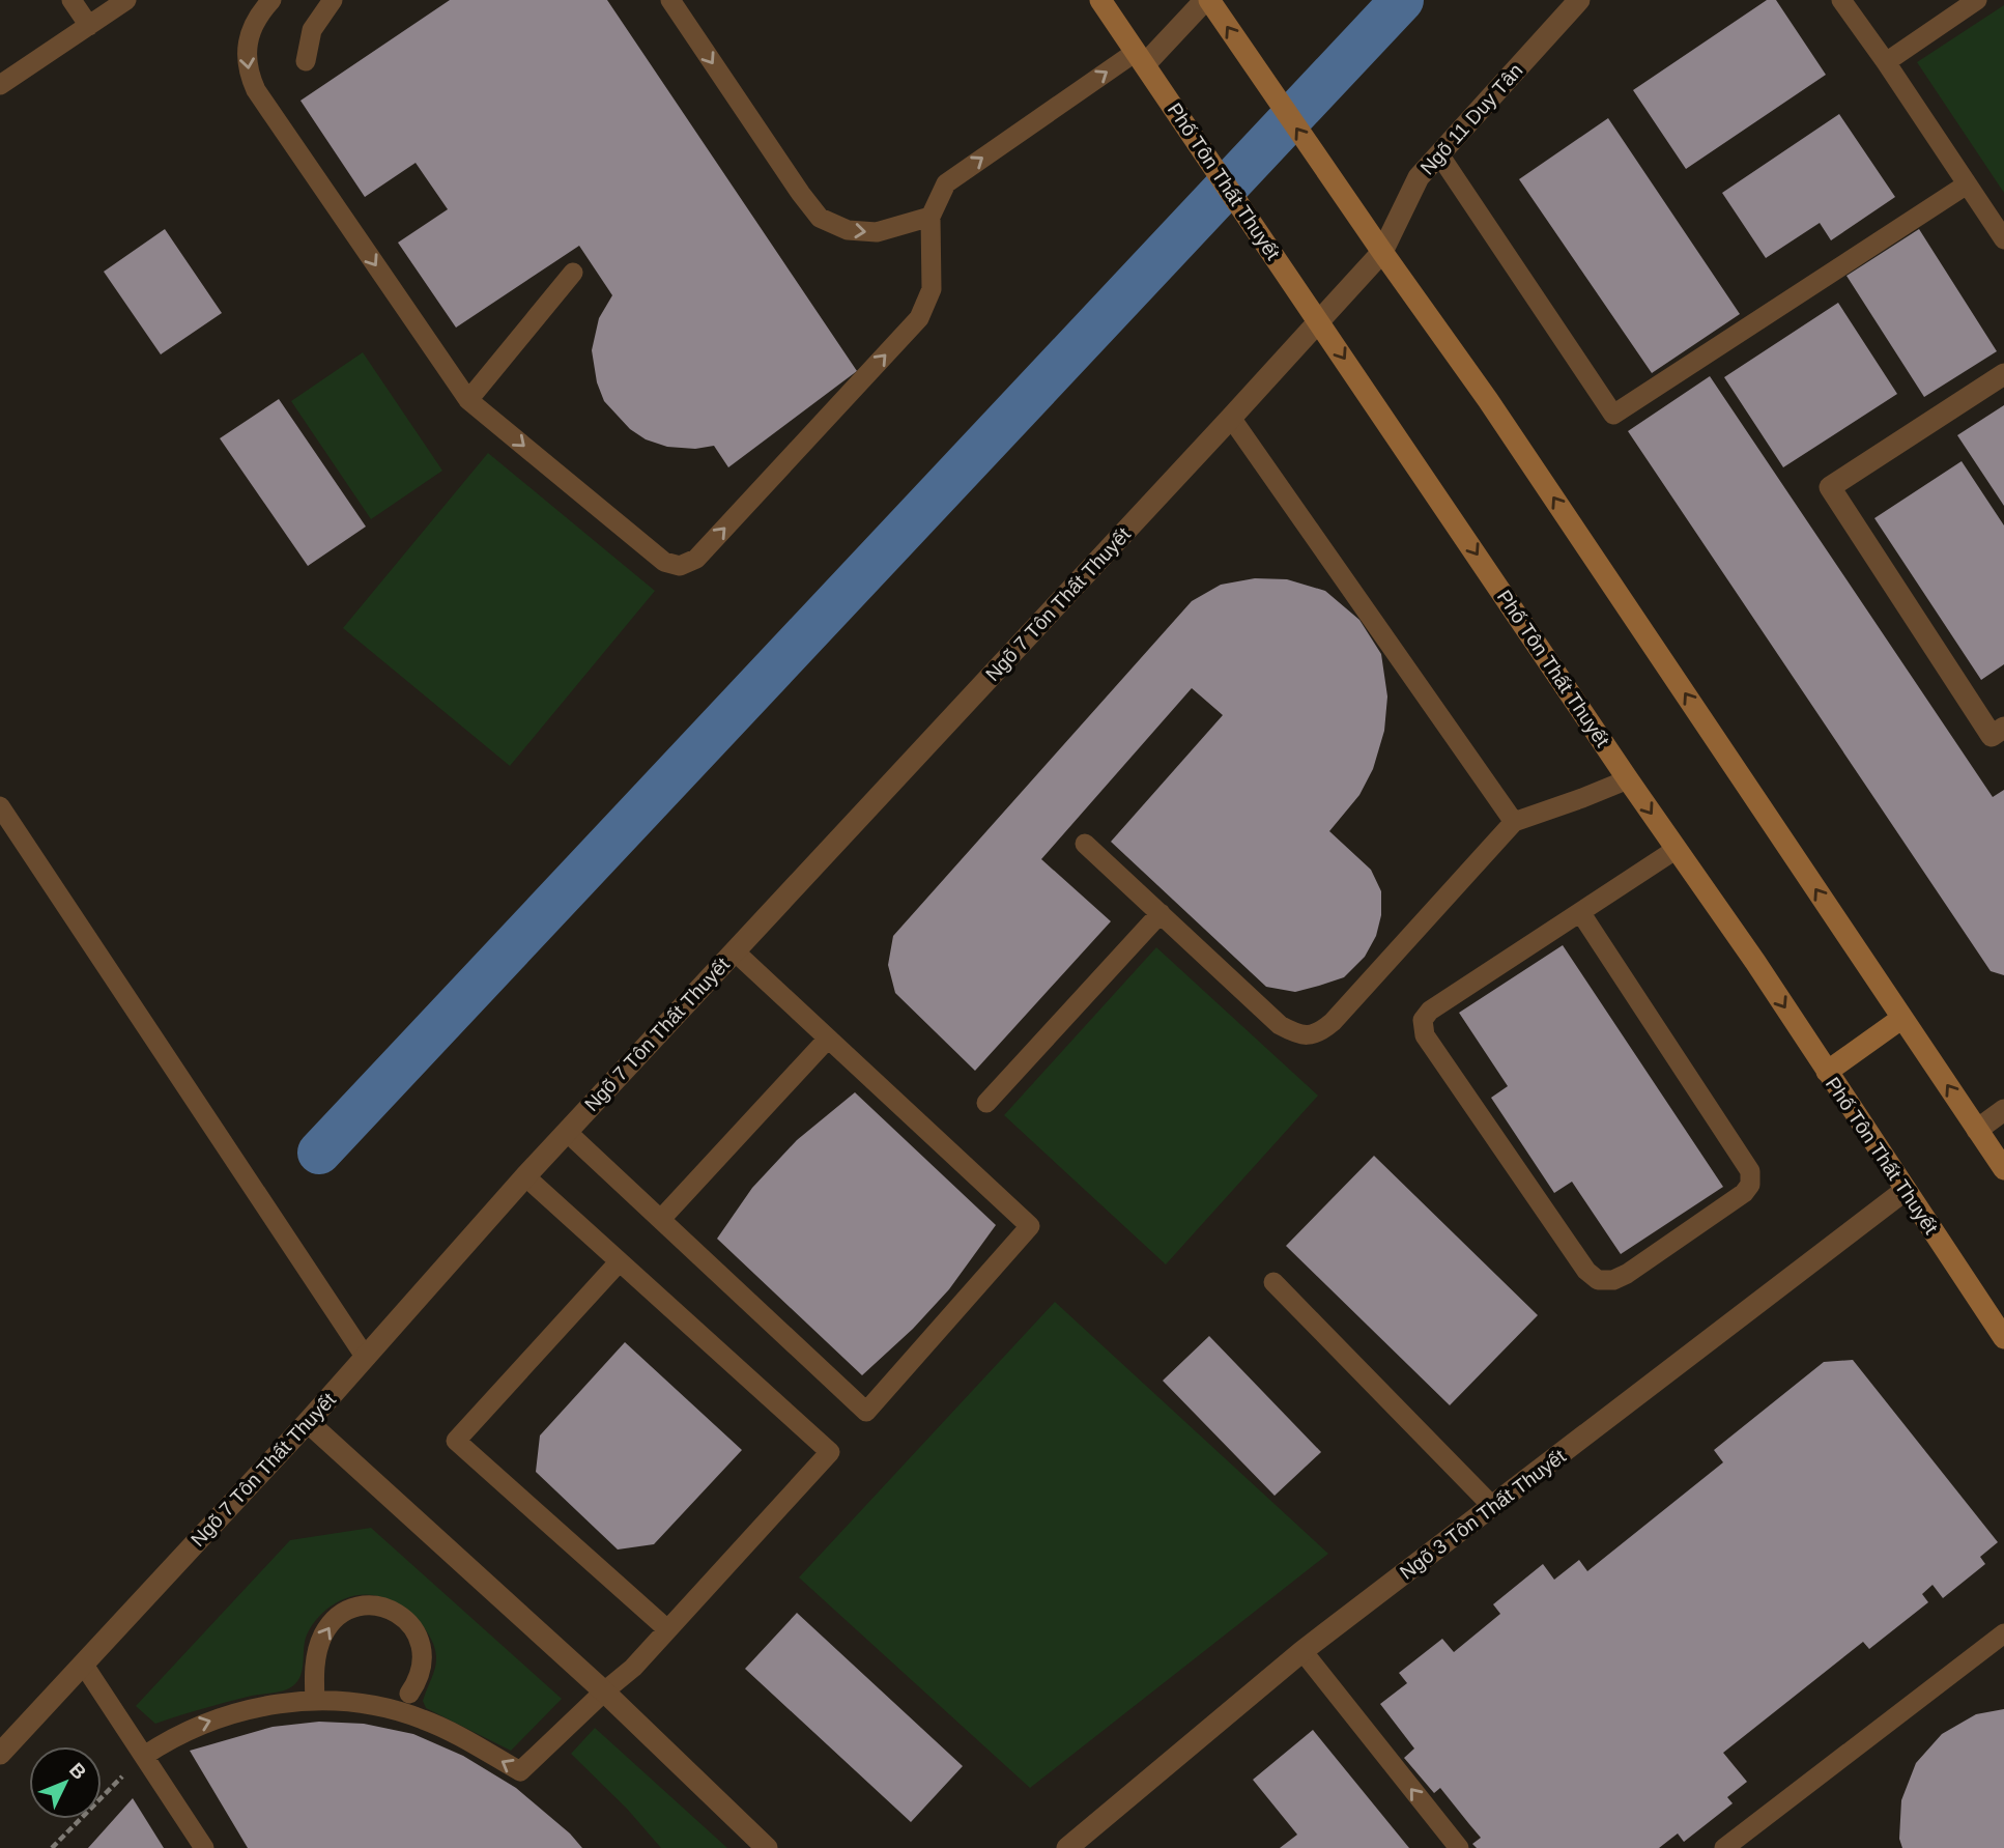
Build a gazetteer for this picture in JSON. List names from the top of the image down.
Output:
{
  "streets": {
    "main road": ["Phố Tôn Thất Thuyết"],
    "street": ["Ngõ 11 Duy Tân", "Ngõ 7 Tôn Thất Thuyết", "Ngõ 3 Tôn Thất Thuyết"]
  },
  "crossings": [
    ["Ngõ 11 Duy Tân", "Phố Tôn Thất Thuyết"],
    ["Ngõ 11 Duy Tân", "Ngõ 7 Tôn Thất Thuyết"],
    ["Phố Tôn Thất Thuyết", "Ngõ 7 Tôn Thất Thuyết"],
    ["Phố Tôn Thất Thuyết", "Ngõ 3 Tôn Thất Thuyết"]
  ],
  "north": "top right"
}
